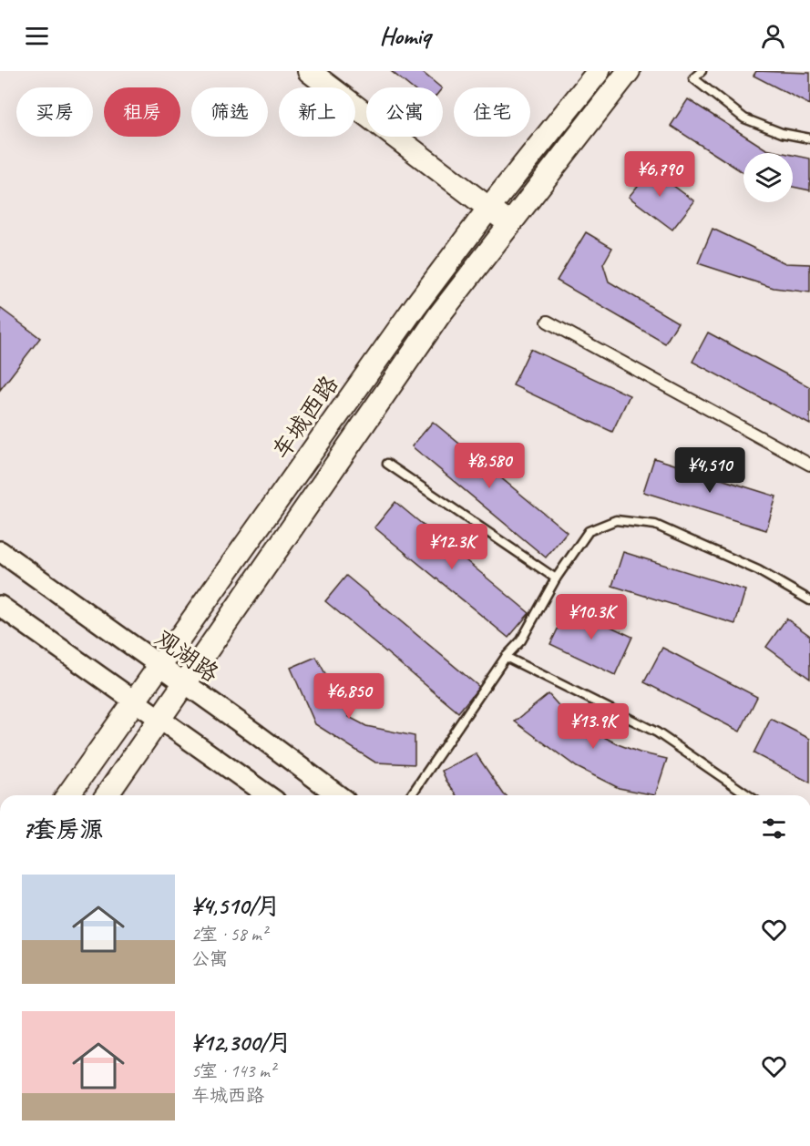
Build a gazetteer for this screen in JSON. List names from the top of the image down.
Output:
{
  "streets": {
    "main road": ["车城西路"],
    "street": ["观湖路"]
  },
  "crossings": [
    ["车城西路", "观湖路"]
  ],
  "page": {
    "header": "Homiq",
    "chip": [
      "买房",
      "租房",
      "筛选",
      "新上",
      "公寓",
      "住宅"
    ],
    "price": [
      "¥6,790",
      "¥8,580",
      "¥4,510",
      "¥12.3K",
      "¥10.3K",
      "¥6,850",
      "¥13.9K"
    ],
    "heading": "7套房源",
    "list": [
      {
        "name": "¥4,510/月",
        "note": "2室 · 58 m² · 公寓"
      },
      {
        "name": "¥12,300/月",
        "note": "5室 · 143 m² · 车城西路"
      }
    ]
  }
}
